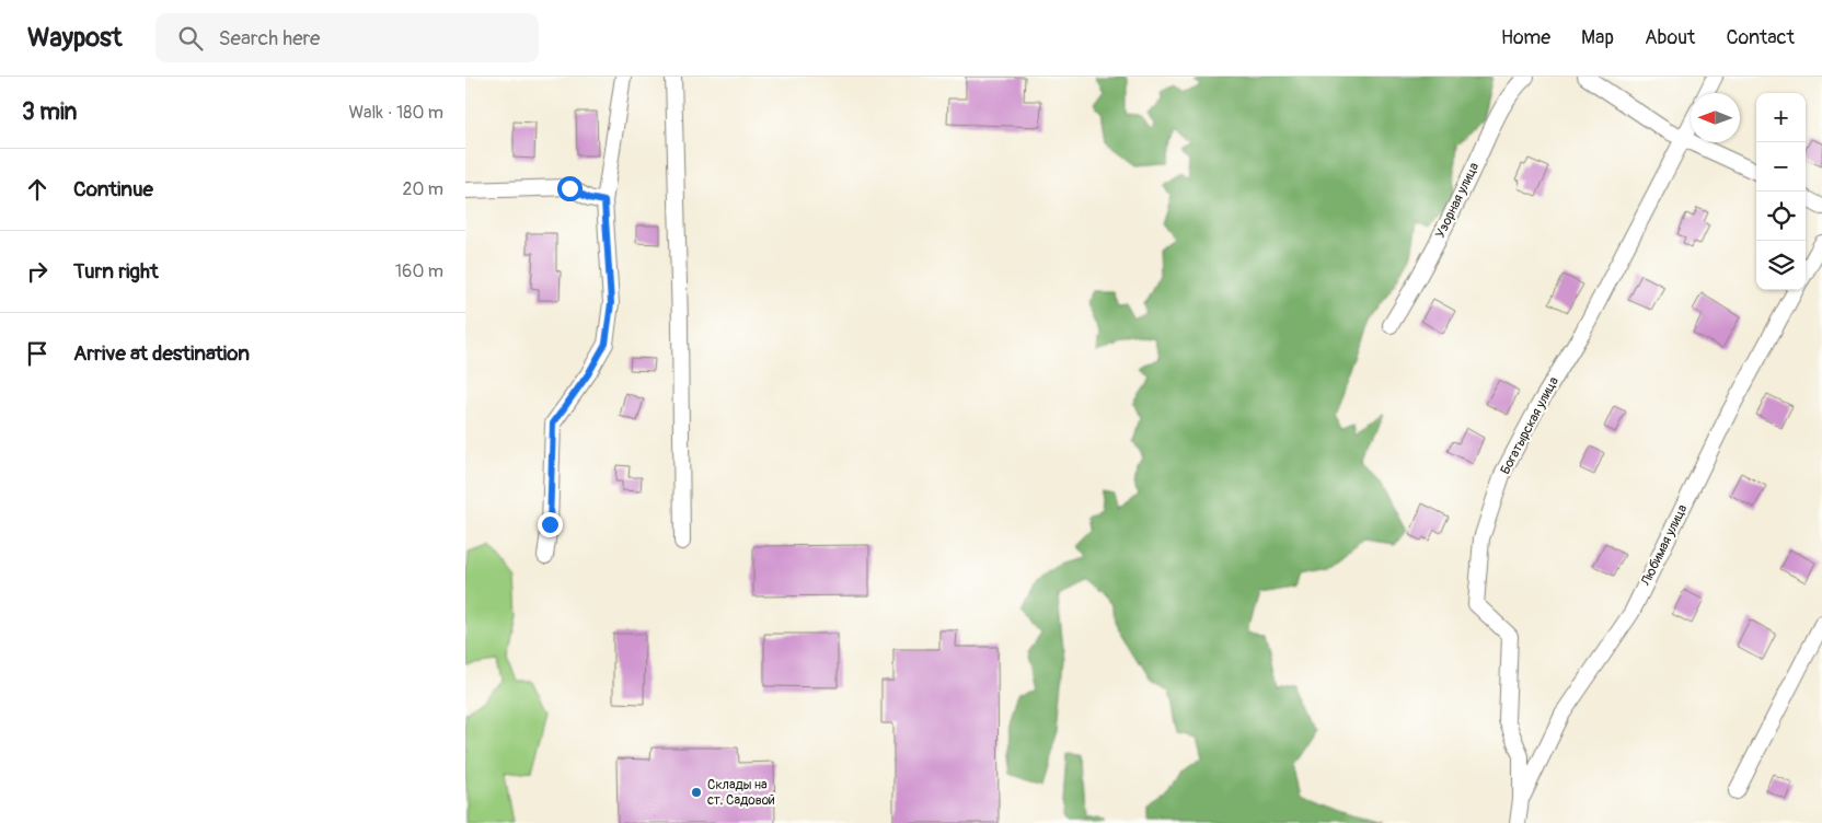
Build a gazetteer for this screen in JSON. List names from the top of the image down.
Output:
{
  "streets": {
    "street": ["Узорная улица", "Богатырская улица", "Любимая улица"]
  },
  "crossings": [
    ["Богатырская улица", "Любимая улица"]
  ],
  "places": ["Склады на ст. Садовой"],
  "north": "left",
  "page": {
    "header": "Waypost",
    "search": "Search here",
    "nav": [
      "Home",
      "Map",
      "About",
      "Contact"
    ],
    "heading": ["3 min", "Walk · 180 m"],
    "map_buttons": ["+", "−"],
    "list": [
      ["Continue", "20 m"],
      ["Turn right", "160 m"],
      "Arrive at destination"
    ]
  }
}
